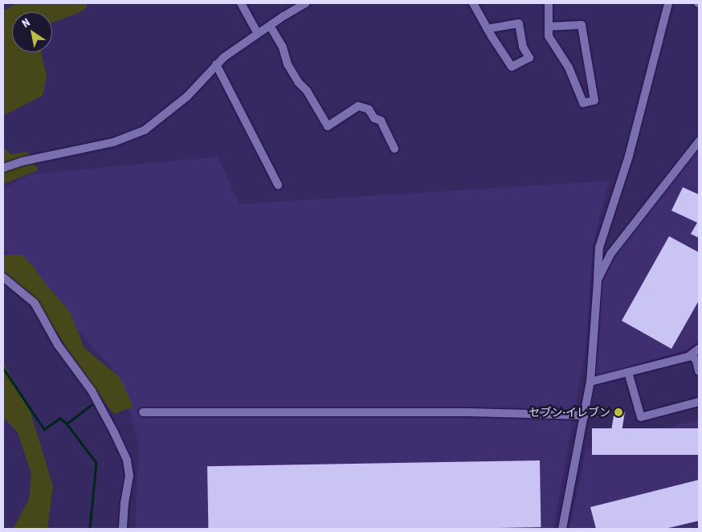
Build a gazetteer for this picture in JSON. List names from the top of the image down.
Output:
{
  "places": ["セブン-イレブン"],
  "north": "top left"
}
